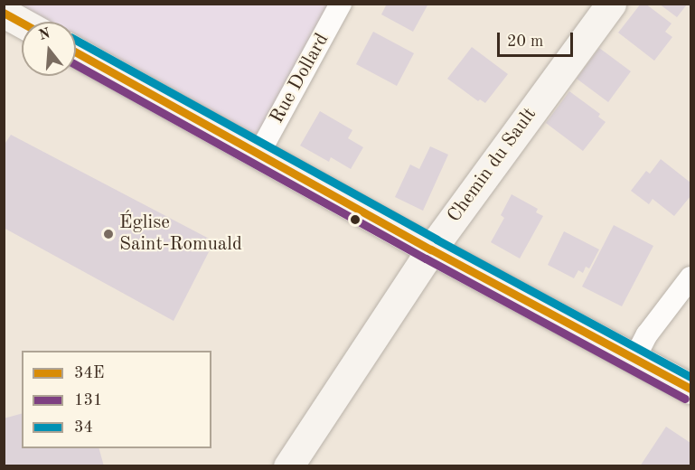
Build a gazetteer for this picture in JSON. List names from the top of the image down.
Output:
{
  "streets": {
    "street": ["Rue Dollard", "Chemin du Sault"]
  },
  "places": ["Église Saint-Romuald"],
  "lines": ["transit line 34E", "transit line 34", "transit line 131"],
  "legend": ["34E", "131", "34"],
  "scale_bar": "20 m",
  "north": "top"
}
